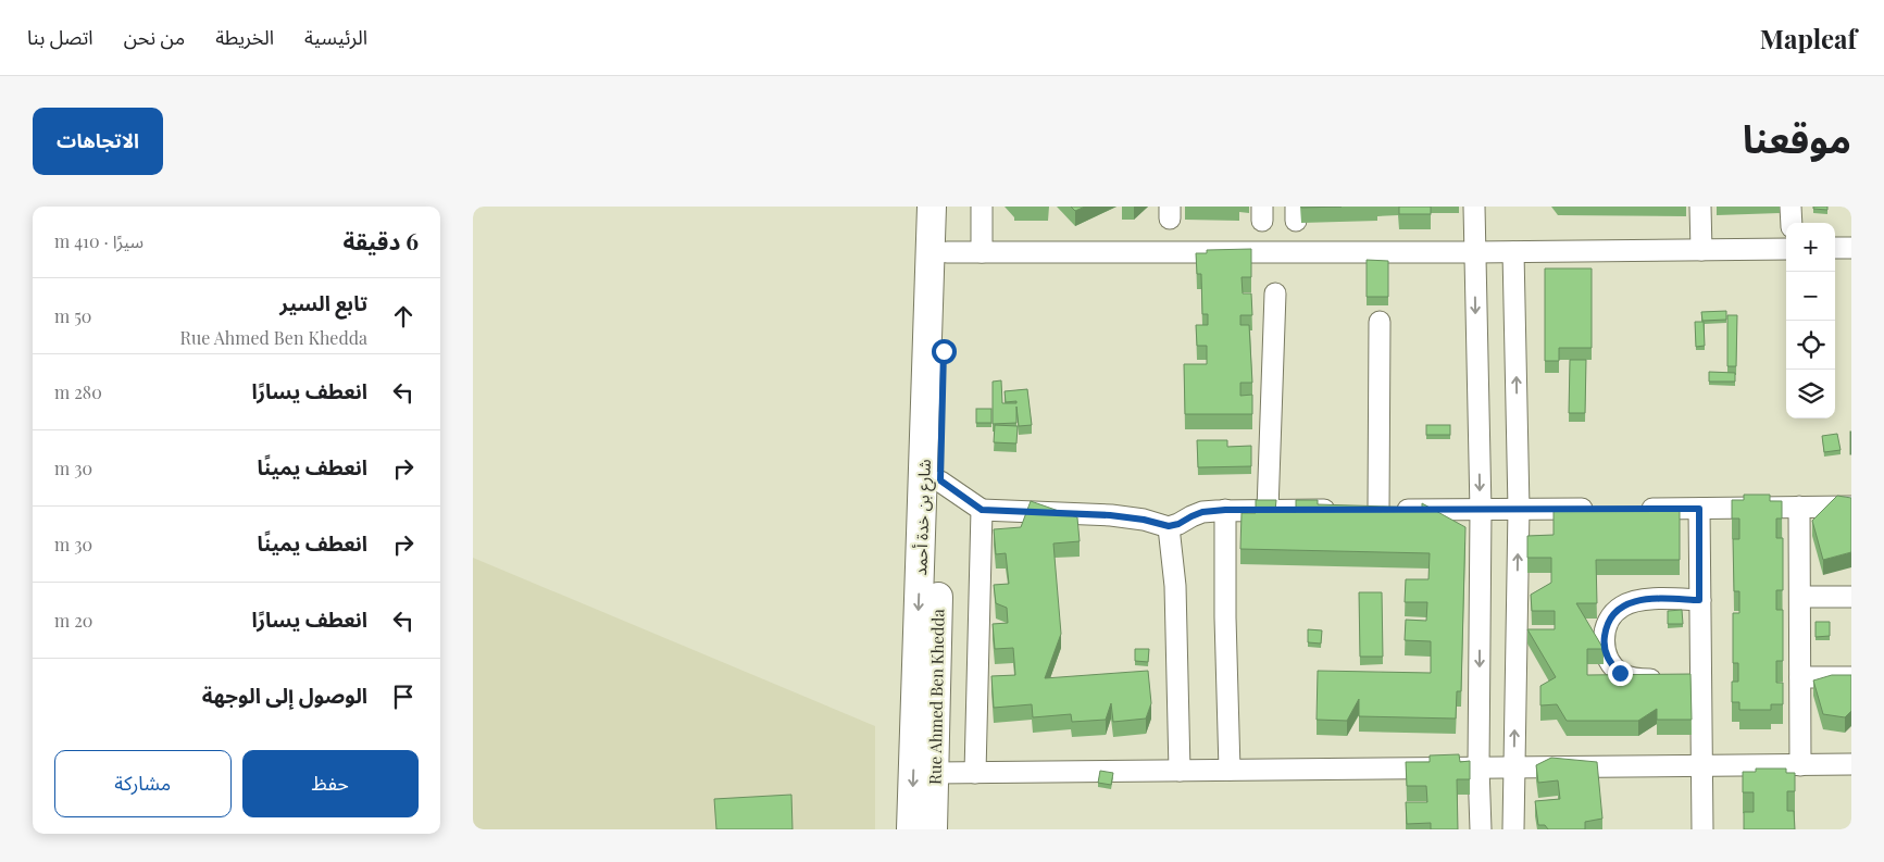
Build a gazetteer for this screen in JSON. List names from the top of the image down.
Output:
{
  "streets": {
    "main road": ["شارع بن خدة أحمد", "Rue Ahmed Ben Khedda"]
  },
  "one_way": ["شارع بن خدة أحمد"],
  "page": {
    "header": "Mapleaf",
    "nav": [
      "الرئيسية",
      "الخريطة",
      "من نحن",
      "اتصل بنا"
    ],
    "title": "موقعنا",
    "buttons": [
      "الاتجاهات",
      ["حفظ", "مشاركة"]
    ],
    "heading": ["6 دقيقة", "سيرًا · 410 m"],
    "map_buttons": ["+", "−"],
    "list": [
      ["تابع السير", "Rue Ahmed Ben Khedda", "50 m"],
      ["انعطف يسارًا", "280 m"],
      ["انعطف يمينًا", "30 m"],
      ["انعطف يمينًا", "30 m"],
      ["انعطف يسارًا", "20 m"],
      "الوصول إلى الوجهة"
    ]
  }
}
